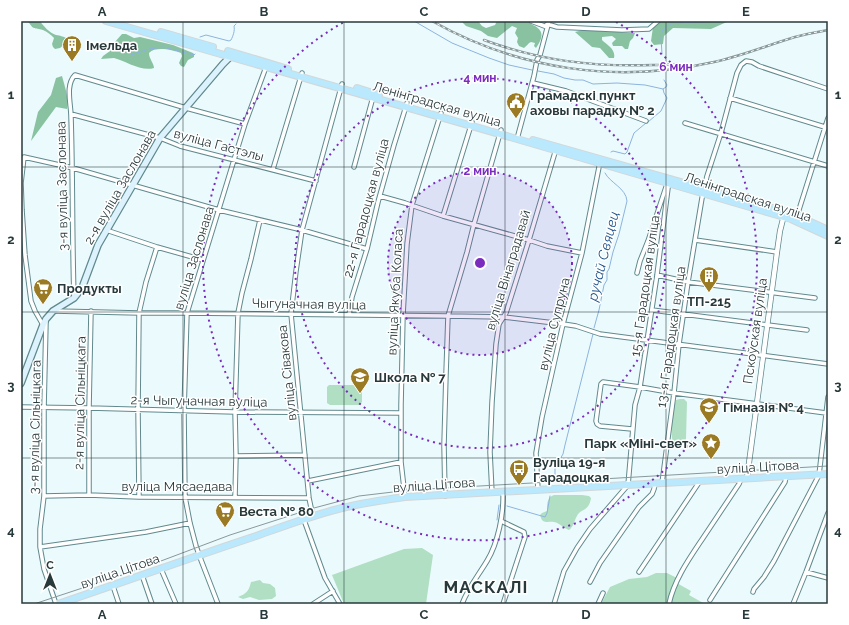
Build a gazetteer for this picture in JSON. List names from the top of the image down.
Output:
{
  "streets": {
    "main road": ["Ленінградская вуліца", "2-я вуліца Заслонава", "вуліца Цітова"],
    "street": [
      "вуліца Гастэлы",
      "3-я вуліца Заслонава",
      "22-я Гарадоцкая вуліца",
      "вуліца Заслонава",
      "вуліца Вінаградавай",
      "15-я Гарадоцкая вуліца",
      "вуліца Якуба Коласа",
      "Чыгуначная вуліца",
      "вуліца Супруна",
      "Пскоўская вуліца",
      "13-я Гарадоцкая вуліца",
      "вуліца Сівакова",
      "2-я Чыгуначная вуліца",
      "2-я вуліца Сільніцкага",
      "3-я вуліца Сільніцкага",
      "вуліца Мясаедава"
    ]
  },
  "crossings": [
    ["Ленінградская вуліца", "2-я вуліца Заслонава"],
    ["Ленінградская вуліца", "22-я Гарадоцкая вуліца"],
    ["Ленінградская вуліца", "вуліца Заслонава"],
    ["Ленінградская вуліца", "вуліца Вінаградавай"],
    ["Ленінградская вуліца", "15-я Гарадоцкая вуліца"],
    ["Ленінградская вуліца", "вуліца Якуба Коласа"],
    ["Ленінградская вуліца", "вуліца Супруна"],
    ["Ленінградская вуліца", "Пскоўская вуліца"],
    ["Ленінградская вуліца", "13-я Гарадоцкая вуліца"],
    ["Ленінградская вуліца", "вуліца Сівакова"],
    ["вуліца Гастэлы", "3-я вуліца Заслонава"],
    ["вуліца Гастэлы", "2-я вуліца Заслонава"],
    ["вуліца Гастэлы", "вуліца Заслонава"],
    ["вуліца Гастэлы", "вуліца Сівакова"],
    ["3-я вуліца Заслонава", "2-я вуліца Заслонава"],
    ["2-я вуліца Заслонава", "Чыгуначная вуліца"],
    ["2-я вуліца Заслонава", "3-я вуліца Сільніцкага"],
    ["22-я Гарадоцкая вуліца", "Чыгуначная вуліца"],
    ["вуліца Заслонава", "Чыгуначная вуліца"],
    ["вуліца Заслонава", "2-я Чыгуначная вуліца"],
    ["вуліца Заслонава", "вуліца Цітова"],
    ["вуліца Заслонава", "вуліца Мясаедава"],
    ["вуліца Вінаградавай", "Чыгуначная вуліца"],
    ["вуліца Вінаградавай", "вуліца Цітова"],
    ["15-я Гарадоцкая вуліца", "Чыгуначная вуліца"],
    ["15-я Гарадоцкая вуліца", "вуліца Цітова"],
    ["вуліца Якуба Коласа", "Чыгуначная вуліца"],
    ["вуліца Якуба Коласа", "2-я Чыгуначная вуліца"],
    ["вуліца Якуба Коласа", "вуліца Цітова"],
    ["Чыгуначная вуліца", "вуліца Супруна"],
    ["Чыгуначная вуліца", "Пскоўская вуліца"],
    ["Чыгуначная вуліца", "13-я Гарадоцкая вуліца"],
    ["Чыгуначная вуліца", "вуліца Сівакова"],
    ["Чыгуначная вуліца", "2-я вуліца Сільніцкага"],
    ["вуліца Супруна", "вуліца Цітова"],
    ["Пскоўская вуліца", "вуліца Цітова"],
    ["13-я Гарадоцкая вуліца", "вуліца Цітова"],
    ["вуліца Сівакова", "2-я Чыгуначная вуліца"],
    ["вуліца Сівакова", "вуліца Цітова"],
    ["вуліца Сівакова", "вуліца Мясаедава"],
    ["2-я Чыгуначная вуліца", "2-я вуліца Сільніцкага"],
    ["2-я Чыгуначная вуліца", "3-я вуліца Сільніцкага"],
    ["2-я вуліца Сільніцкага", "вуліца Мясаедава"],
    ["3-я вуліца Сільніцкага", "вуліца Цітова"],
    ["3-я вуліца Сільніцкага", "вуліца Мясаедава"]
  ],
  "districts": ["МАСКАЛІ"],
  "water": ["ручай Свяцец"],
  "places": {
    "building": ["Імельда", "ТП-215"],
    "public building": ["Грамадскі пункт аховы парадку № 2"],
    "supermarket": ["Продукты", "Веста № 80"],
    "school or university": ["Школа № 7", "Гімназія № 4"],
    "place": ["Парк «Міні-свет»"],
    "bus stop": ["Вуліца 19-я Гарадоцкая"]
  },
  "north": "top",
  "grid": {
    "columns": [
      "A",
      "B",
      "C",
      "D",
      "E"
    ],
    "rows": [
      "1",
      "2",
      "3",
      "4"
    ]
  },
  "rings": ["6 мин", "4 мин", "2 мин"]
}
